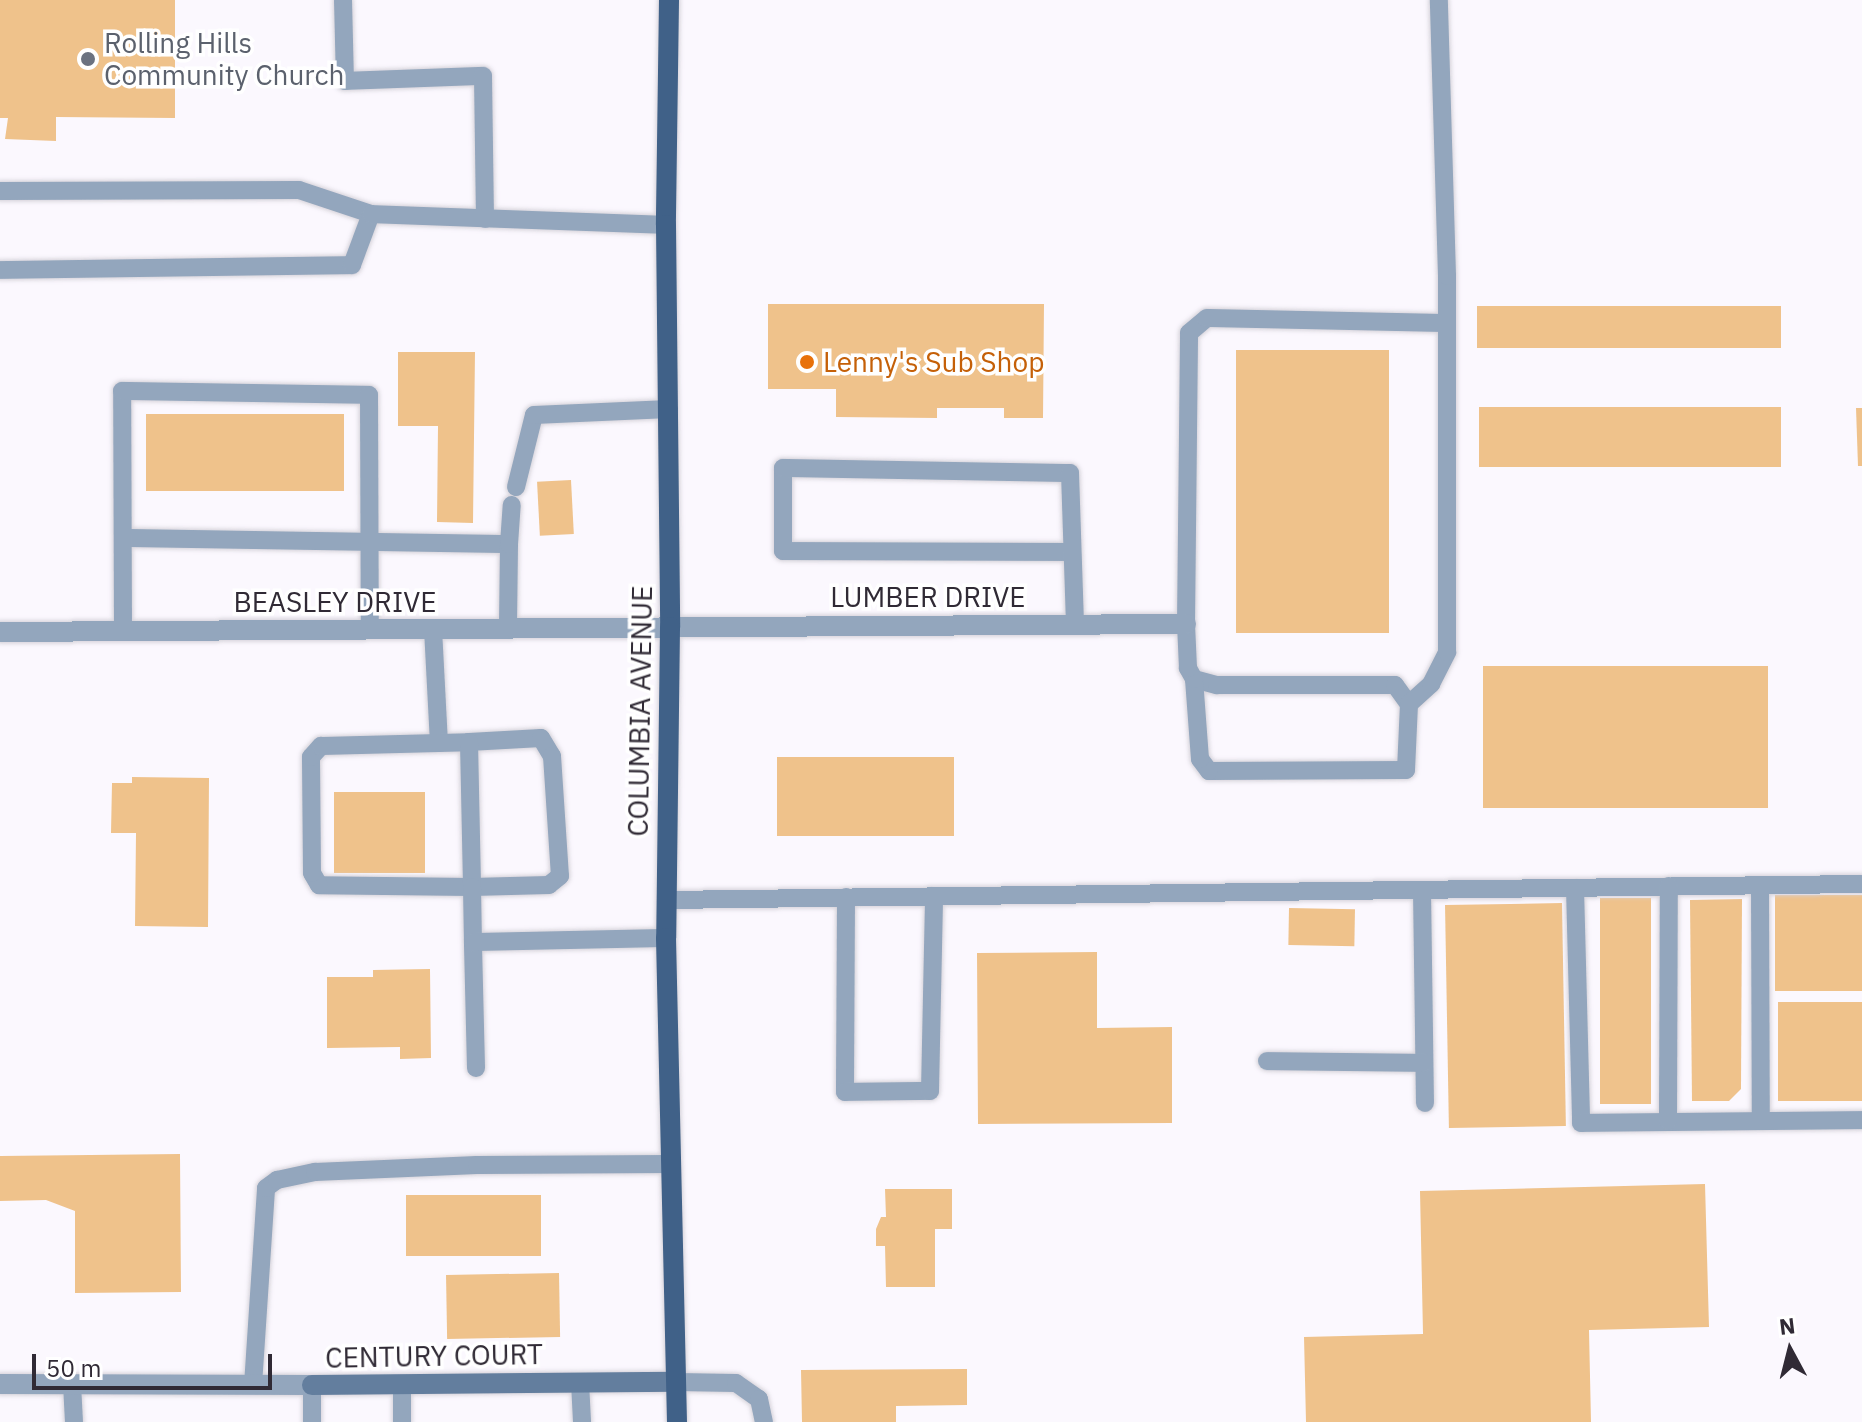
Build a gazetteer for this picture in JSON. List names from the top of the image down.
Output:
{
  "streets": {
    "main road": ["COLUMBIA AVENUE", "CENTURY COURT"],
    "street": ["LUMBER DRIVE", "BEASLEY DRIVE"]
  },
  "crossings": [
    ["LUMBER DRIVE", "BEASLEY DRIVE"],
    ["LUMBER DRIVE", "COLUMBIA AVENUE"],
    ["BEASLEY DRIVE", "COLUMBIA AVENUE"],
    ["COLUMBIA AVENUE", "CENTURY COURT"]
  ],
  "places": ["Rolling Hills Community Church", "Lenny's Sub Shop"],
  "scale_bar": "50 m",
  "north": "top"
}
